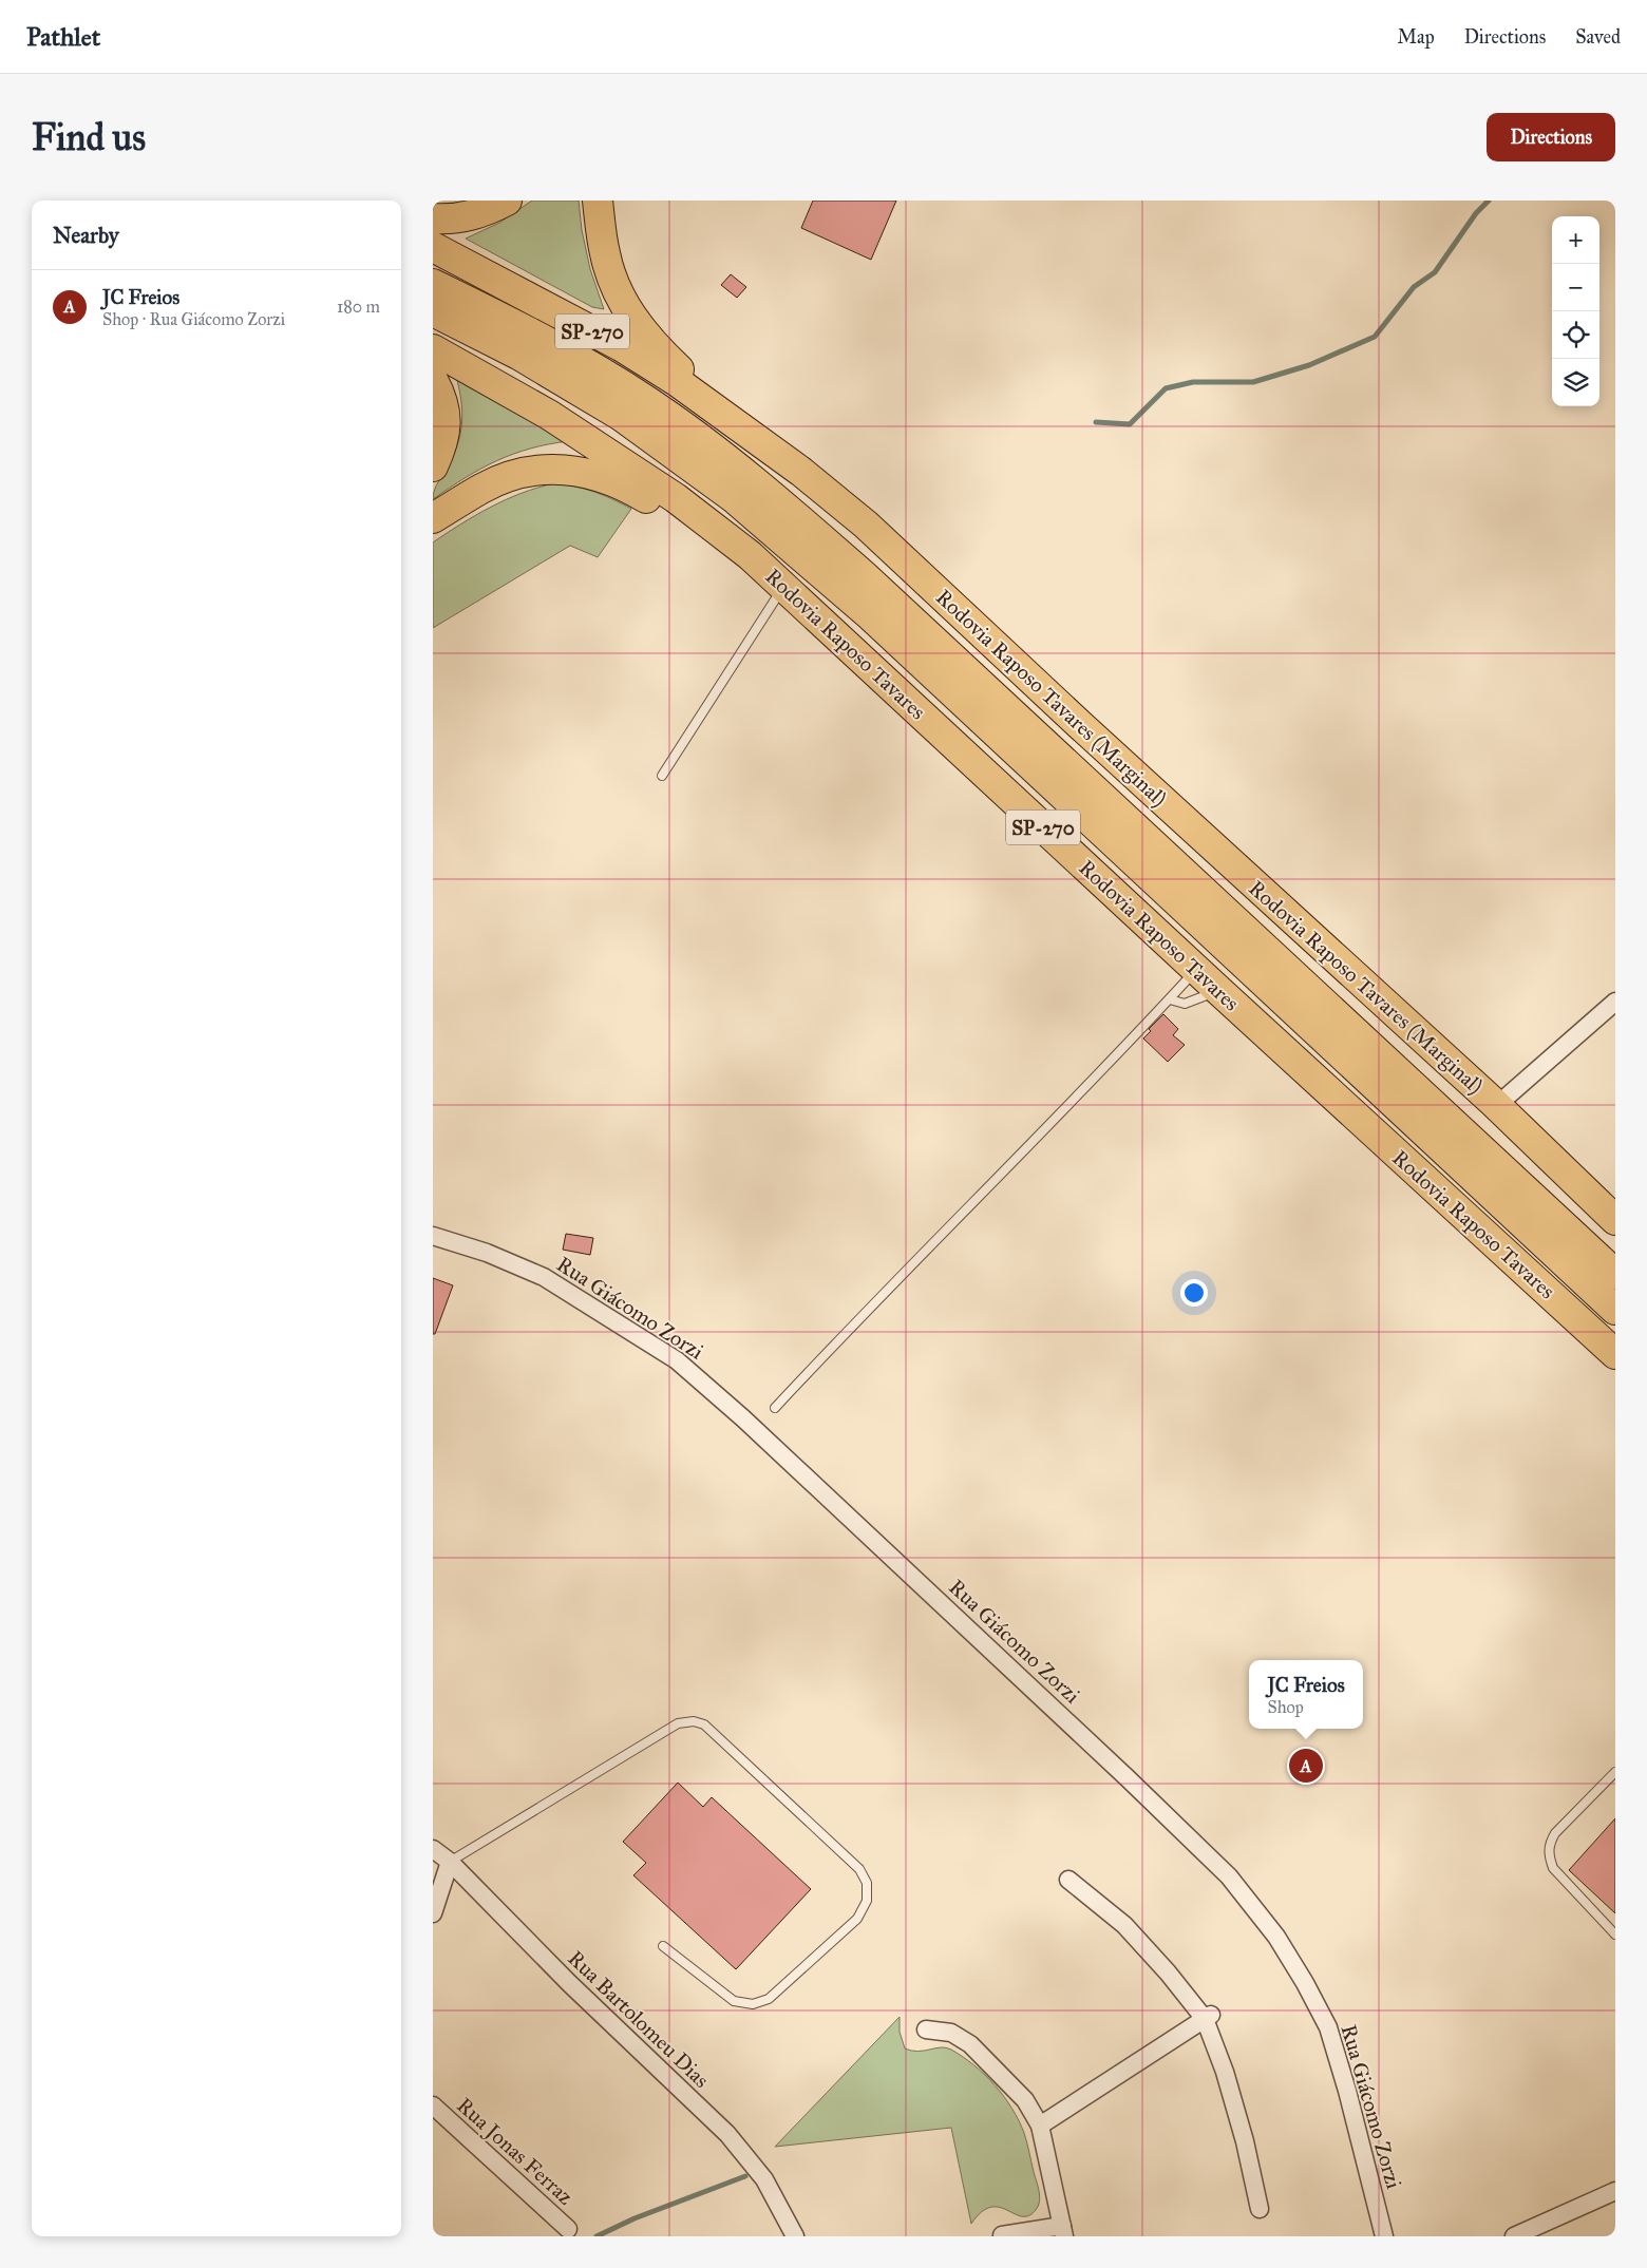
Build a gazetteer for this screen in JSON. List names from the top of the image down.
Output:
{
  "streets": {
    "highway": ["SP-270", "Rodovia Raposo Tavares", "Rodovia Raposo Tavares (Marginal)"],
    "street": ["Rua Giácomo Zorzi", "Rua Bartolomeu Dias", "Rua Jonas Ferraz"]
  },
  "page": {
    "header": "Pathlet",
    "nav": ["Map", "Directions", "Saved"],
    "buttons": "Directions",
    "title": "Find us",
    "heading": "Nearby",
    "map_buttons": ["+", "−"],
    "list": [
      {
        "mark": "A",
        "name": "JC Freios",
        "note": "Shop · Rua Giácomo Zorzi",
        "value": "180 m"
      }
    ],
    "popup": ["JC Freios", "Shop"],
    "pins": "A"
  }
}
